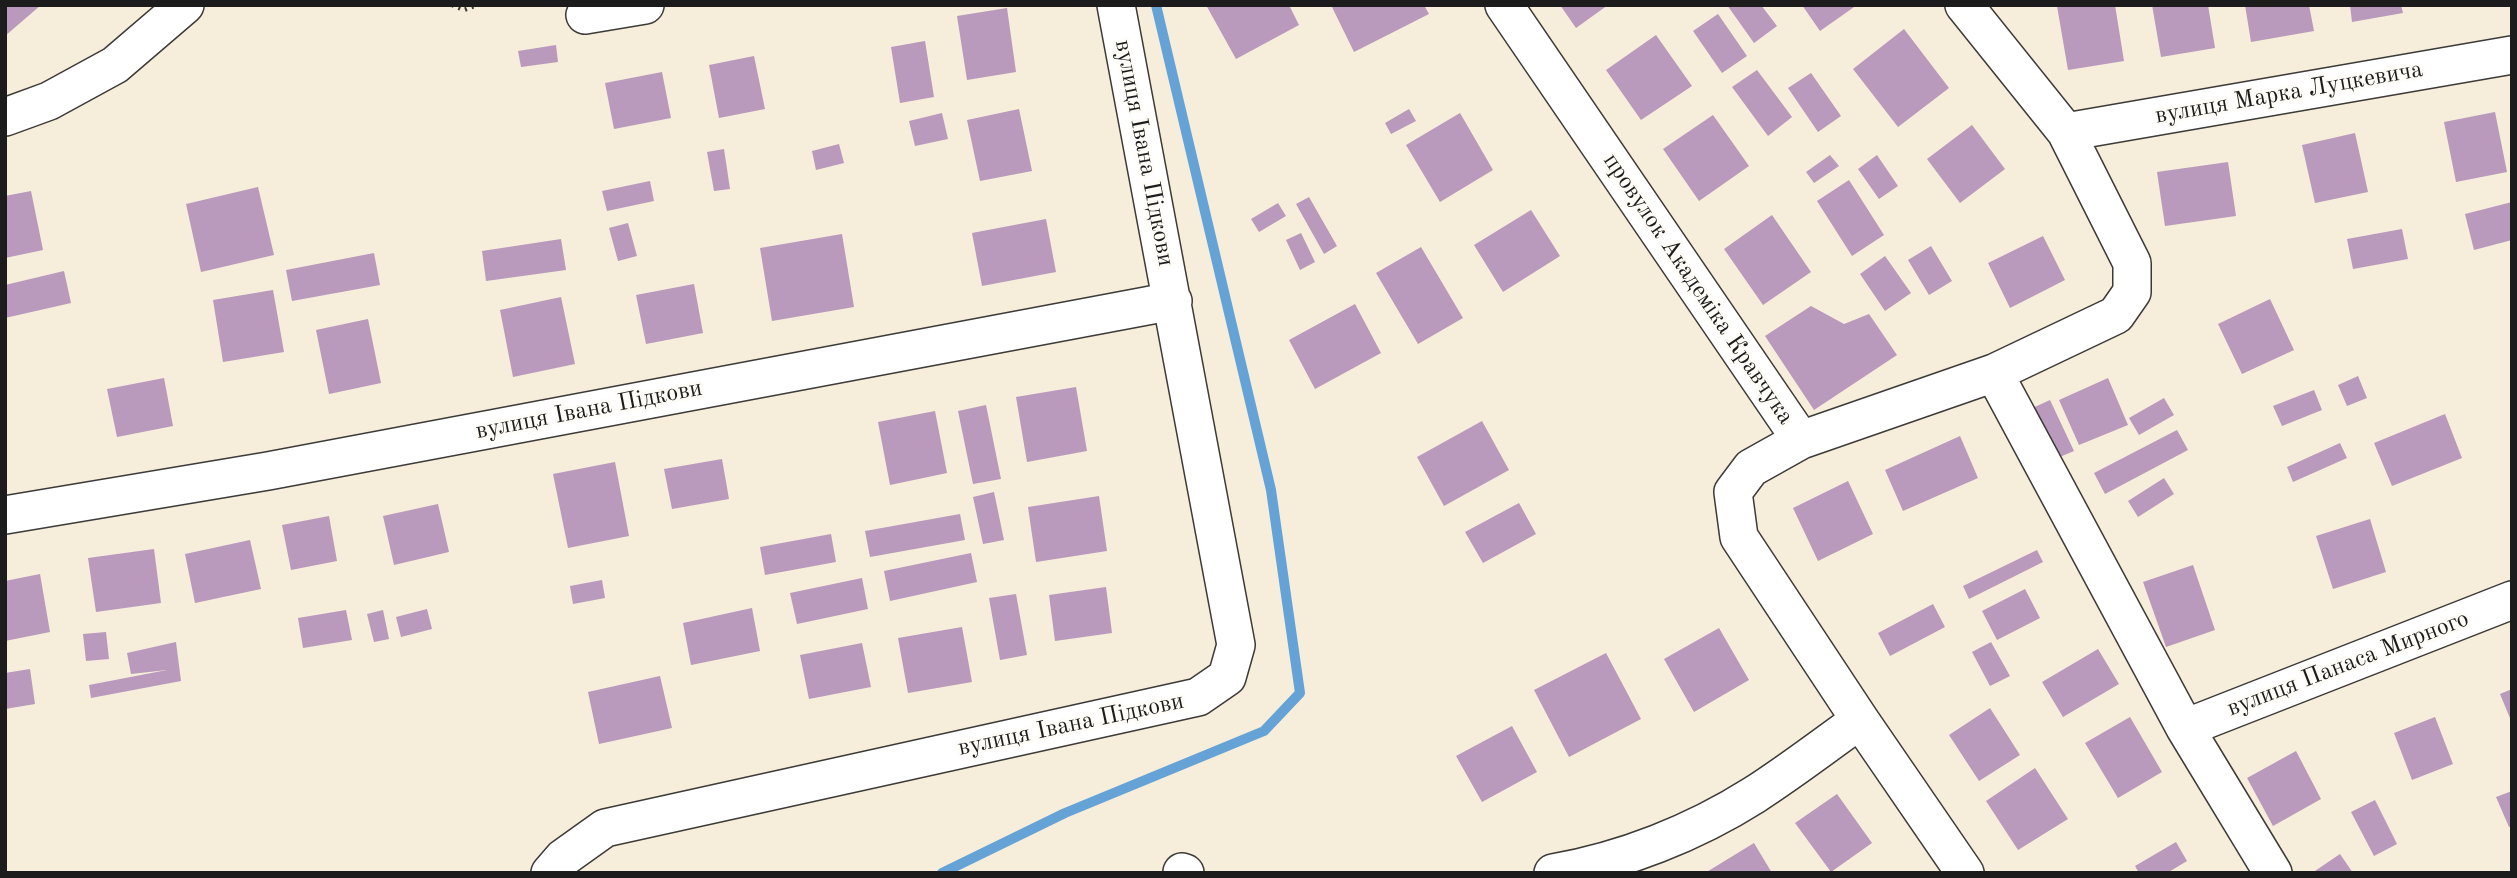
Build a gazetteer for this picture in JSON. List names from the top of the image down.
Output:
{
  "streets": {
    "street": [
      "вулиця Марка Луцкевича",
      "вулиця Івана Підкови",
      "провулок Академіка Кравчука",
      "вулиця Панаса Мирного"
    ]
  }
}
